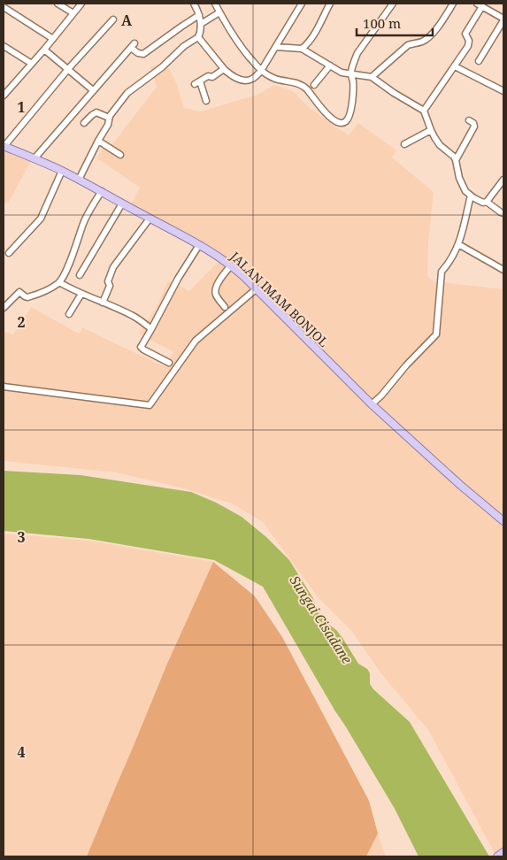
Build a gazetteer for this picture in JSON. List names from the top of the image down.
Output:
{
  "streets": {
    "main road": ["JALAN IMAM BONJOL"]
  },
  "water": ["Sungai Cisadane"],
  "scale_bar": "100 m",
  "grid": {
    "columns": ["A"],
    "rows": [
      "1",
      "2",
      "3",
      "4"
    ]
  }
}
